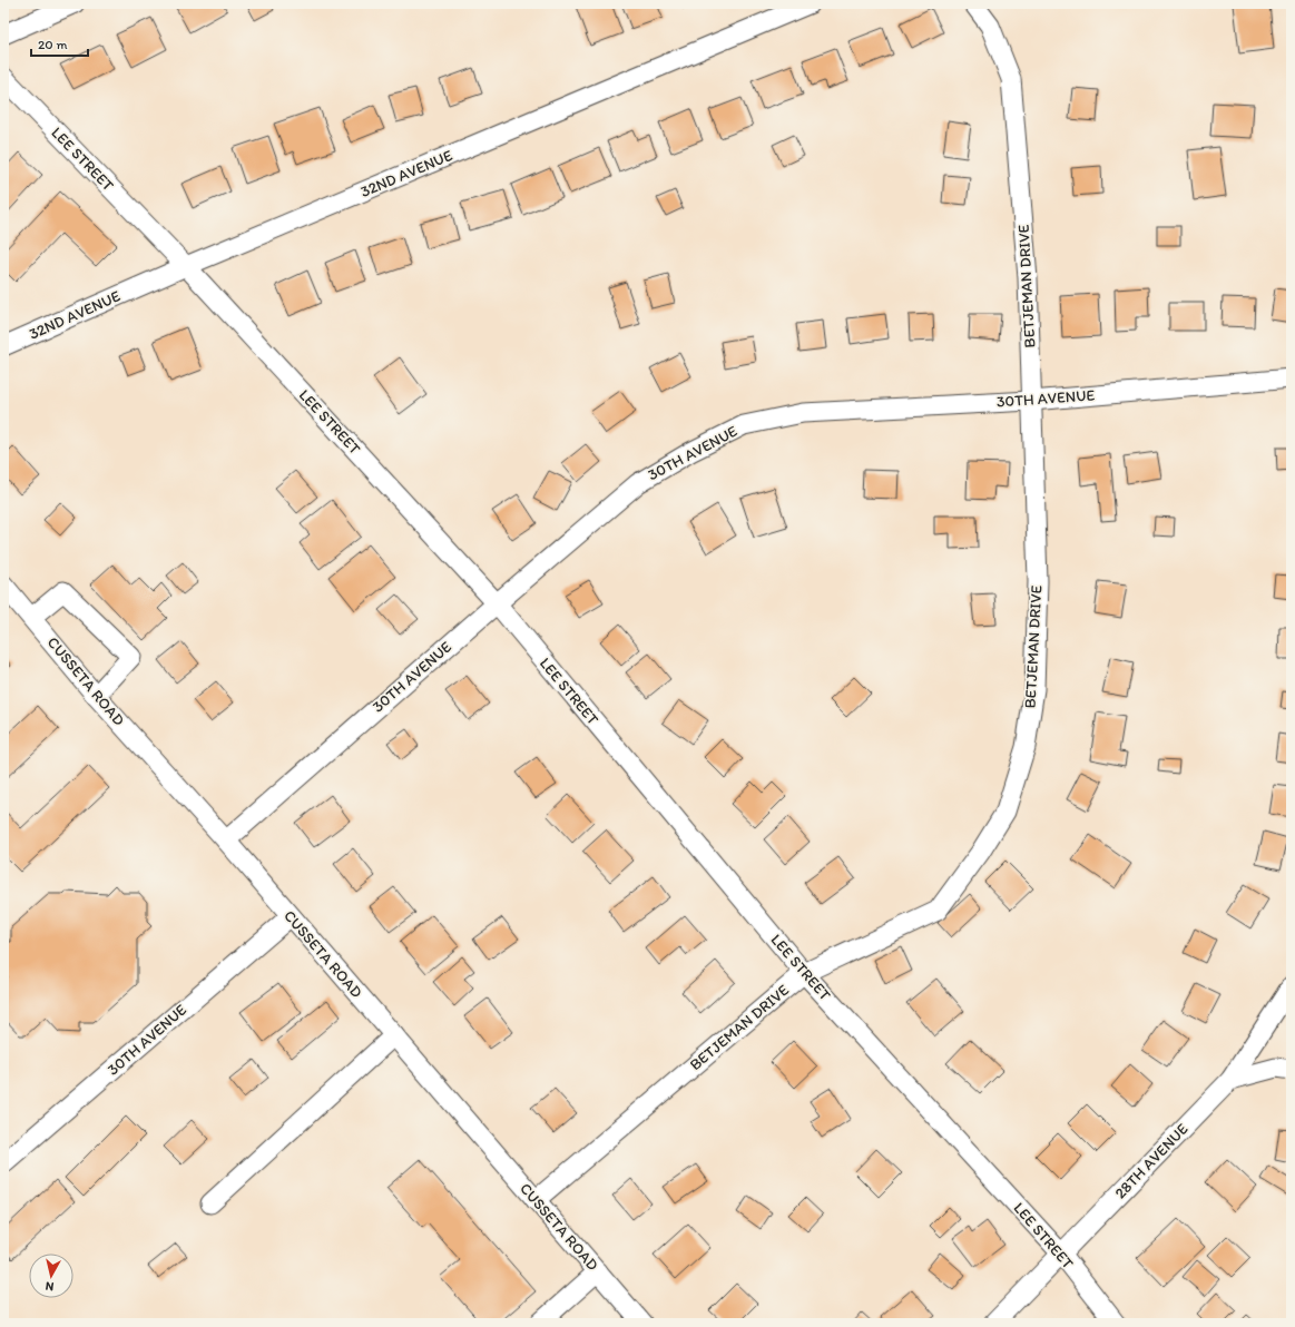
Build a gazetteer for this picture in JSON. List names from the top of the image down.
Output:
{
  "streets": {
    "street": [
      "LEE STREET",
      "32ND AVENUE",
      "BETJEMAN DRIVE",
      "30TH AVENUE",
      "CUSSETA ROAD",
      "28TH AVENUE"
    ]
  },
  "crossings": [
    ["LEE STREET", "32ND AVENUE"],
    ["LEE STREET", "BETJEMAN DRIVE"],
    ["LEE STREET", "30TH AVENUE"],
    ["LEE STREET", "28TH AVENUE"],
    ["BETJEMAN DRIVE", "30TH AVENUE"],
    ["BETJEMAN DRIVE", "CUSSETA ROAD"],
    ["30TH AVENUE", "CUSSETA ROAD"]
  ],
  "scale_bar": "20 m",
  "north": "bottom"
}
